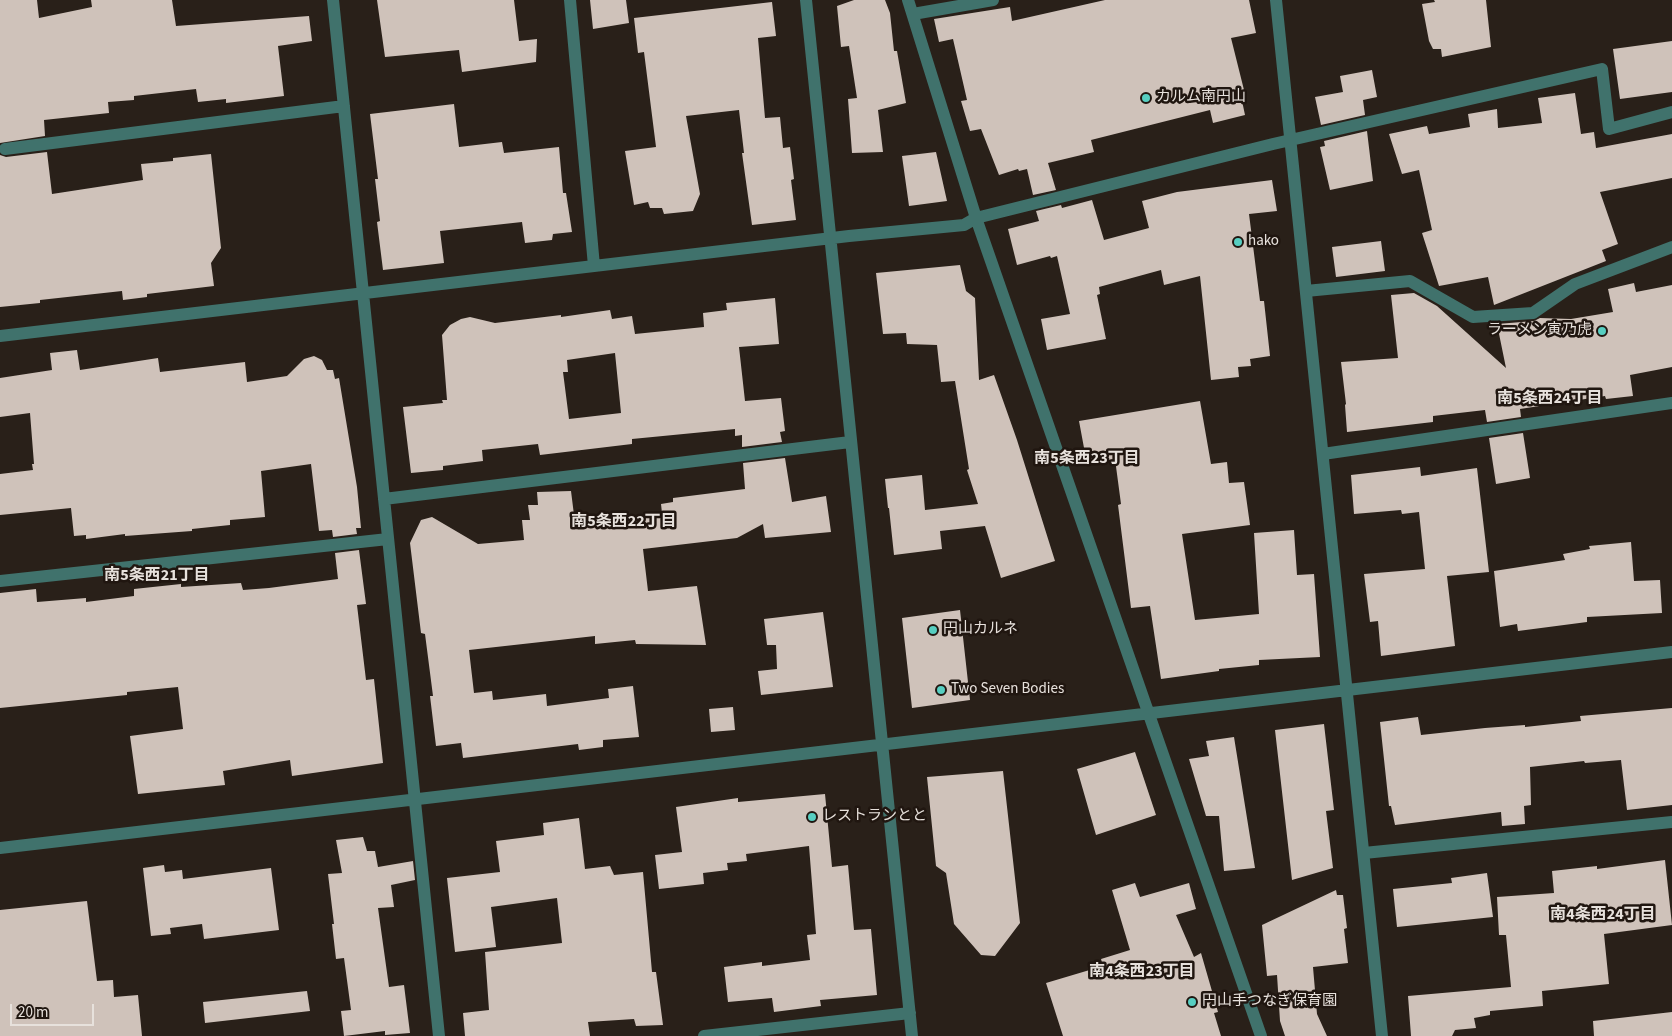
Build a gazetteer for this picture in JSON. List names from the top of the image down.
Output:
{
  "districts": [
    "南5条西24丁目",
    "南5条西23丁目",
    "南5条西22丁目",
    "南5条西21丁目",
    "南4条西24丁目",
    "南4条西23丁目"
  ],
  "places": [
    "カルム南円山",
    "hako",
    "ラーメン寅乃虎",
    "円山カルネ",
    "Two Seven Bodies",
    "レストランとと",
    "円山手つなぎ保育園"
  ],
  "scale_bar": "20 m"
}
